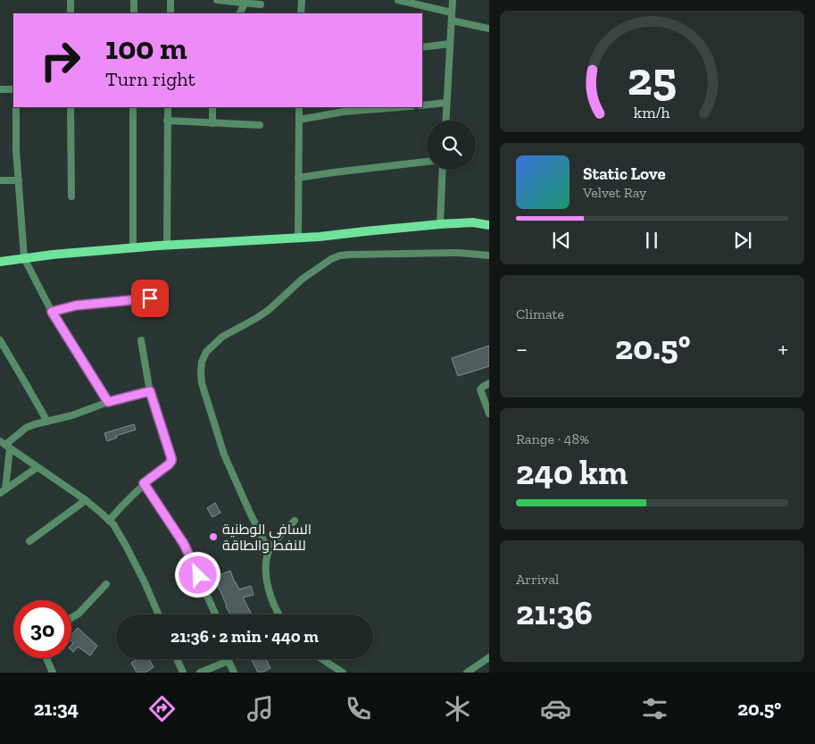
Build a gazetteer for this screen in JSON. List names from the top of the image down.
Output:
{
  "places": ["السافي الوطنية للنفط والطاقة"],
  "page": {
    "turn": ["100 m", "Turn right"],
    "song": ["Static Love", "Velvet Ray"],
    "tile": [
      "Climate",
      ["Range · 48%", "240 km"],
      ["Arrival", "21:36"]
    ],
    "heat": ["−", "20.5°", "+"],
    "limit": "30",
    "trip": "21:36 · 2 min · 440 m",
    "tabs": ["21:34", "20.5°"],
    "gauge": ["25", "km/h"]
  }
}
